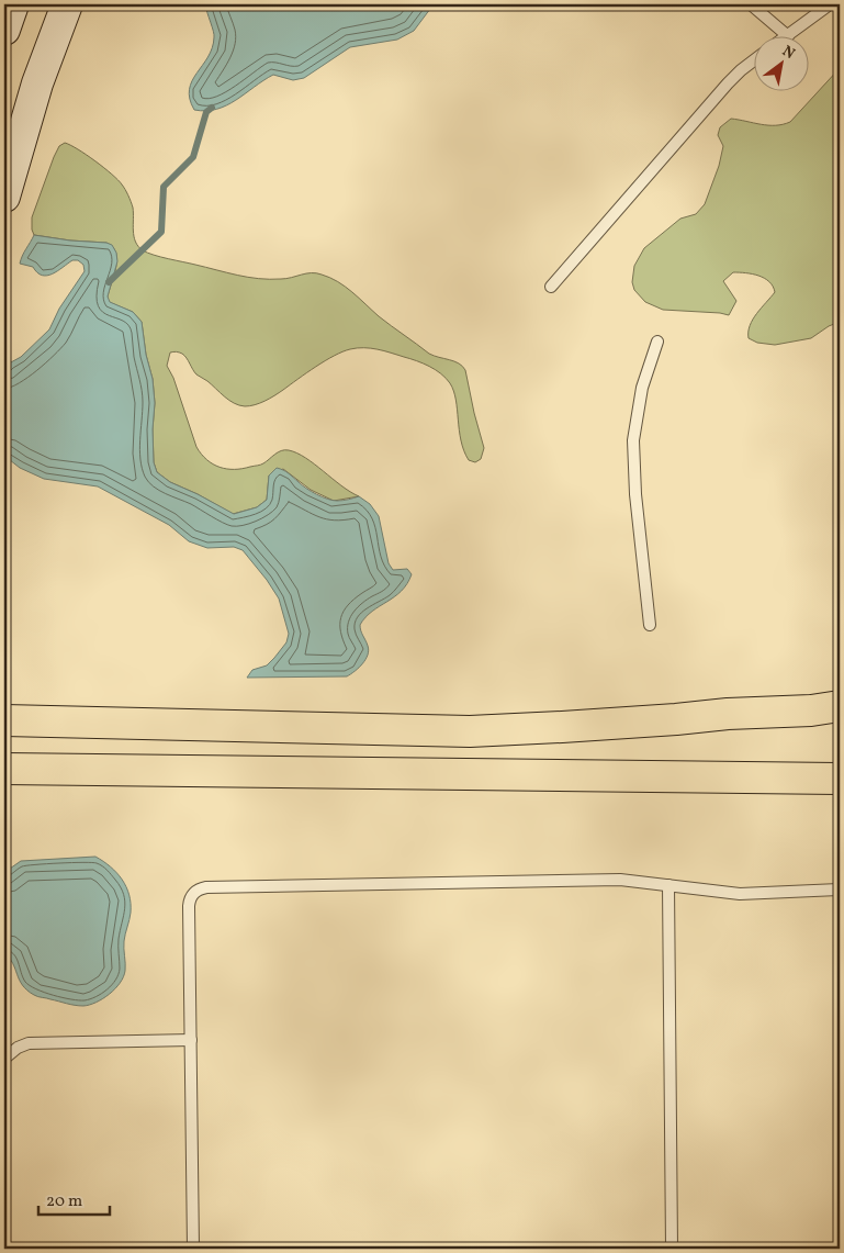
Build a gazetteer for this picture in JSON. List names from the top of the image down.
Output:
{
  "scale_bar": "20 m",
  "north": "top right"
}
